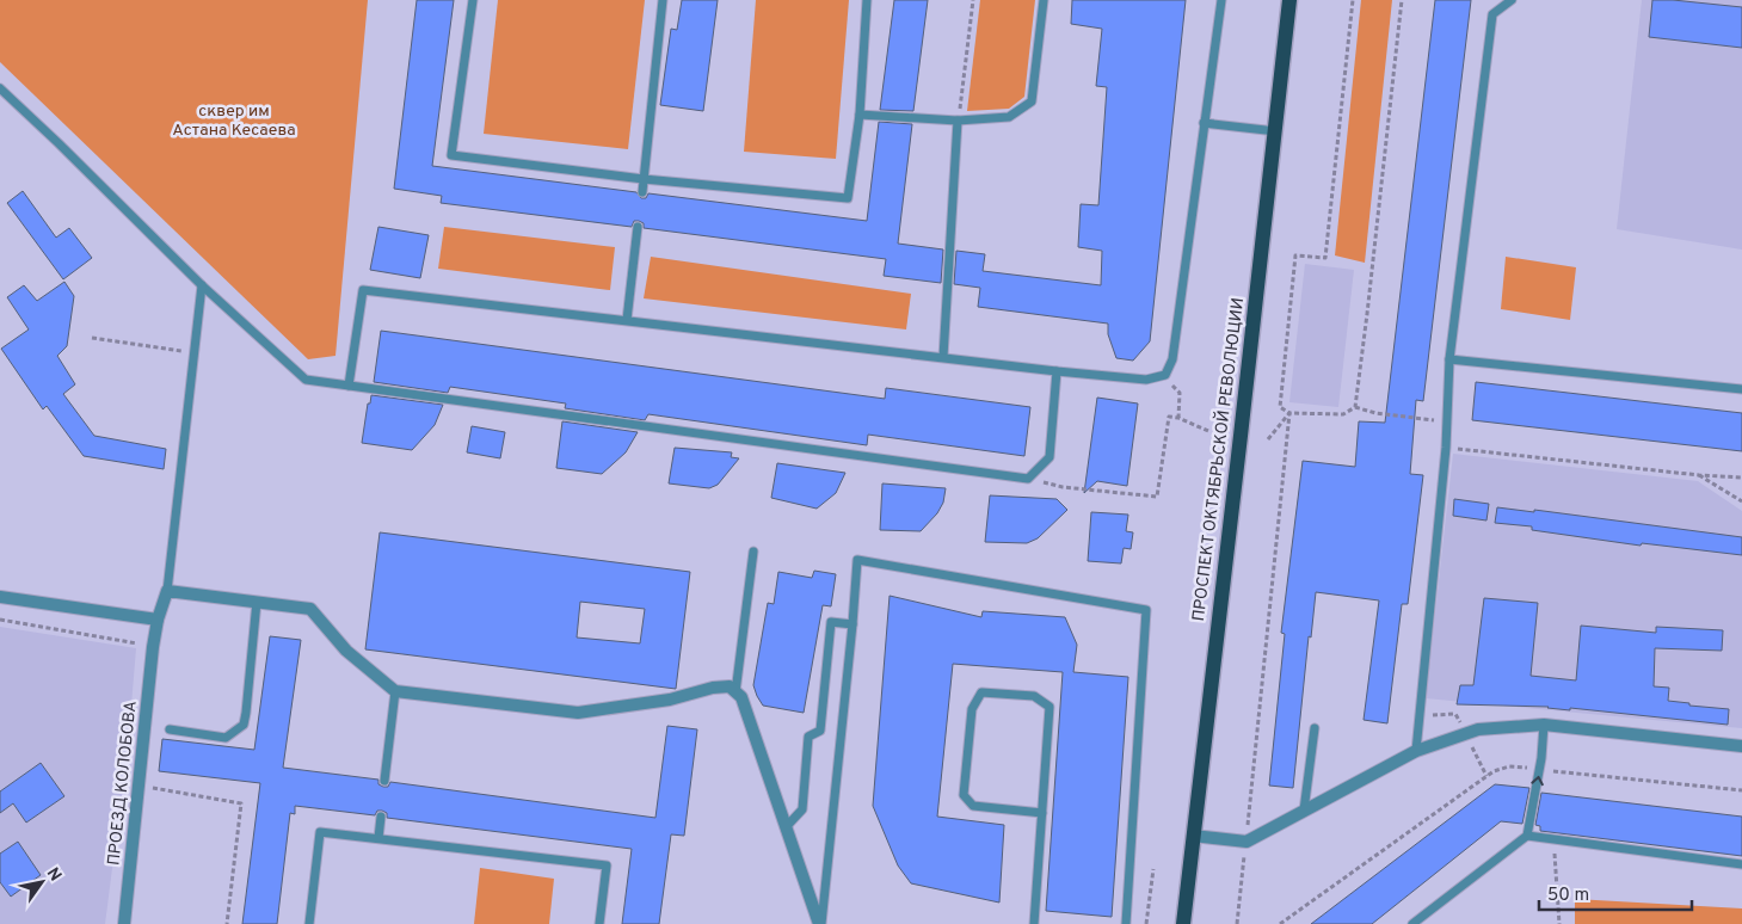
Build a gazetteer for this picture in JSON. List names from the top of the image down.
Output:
{
  "streets": {
    "main road": ["ПРОСПЕКТ ОКТЯБРЬСКОЙ РЕВОЛЮЦИИ"],
    "street": ["ПРОЕЗД КОЛОБОВА"]
  },
  "parks": ["сквер им Астана Кесаева"],
  "scale_bar": "50 m",
  "north": "top right"
}
